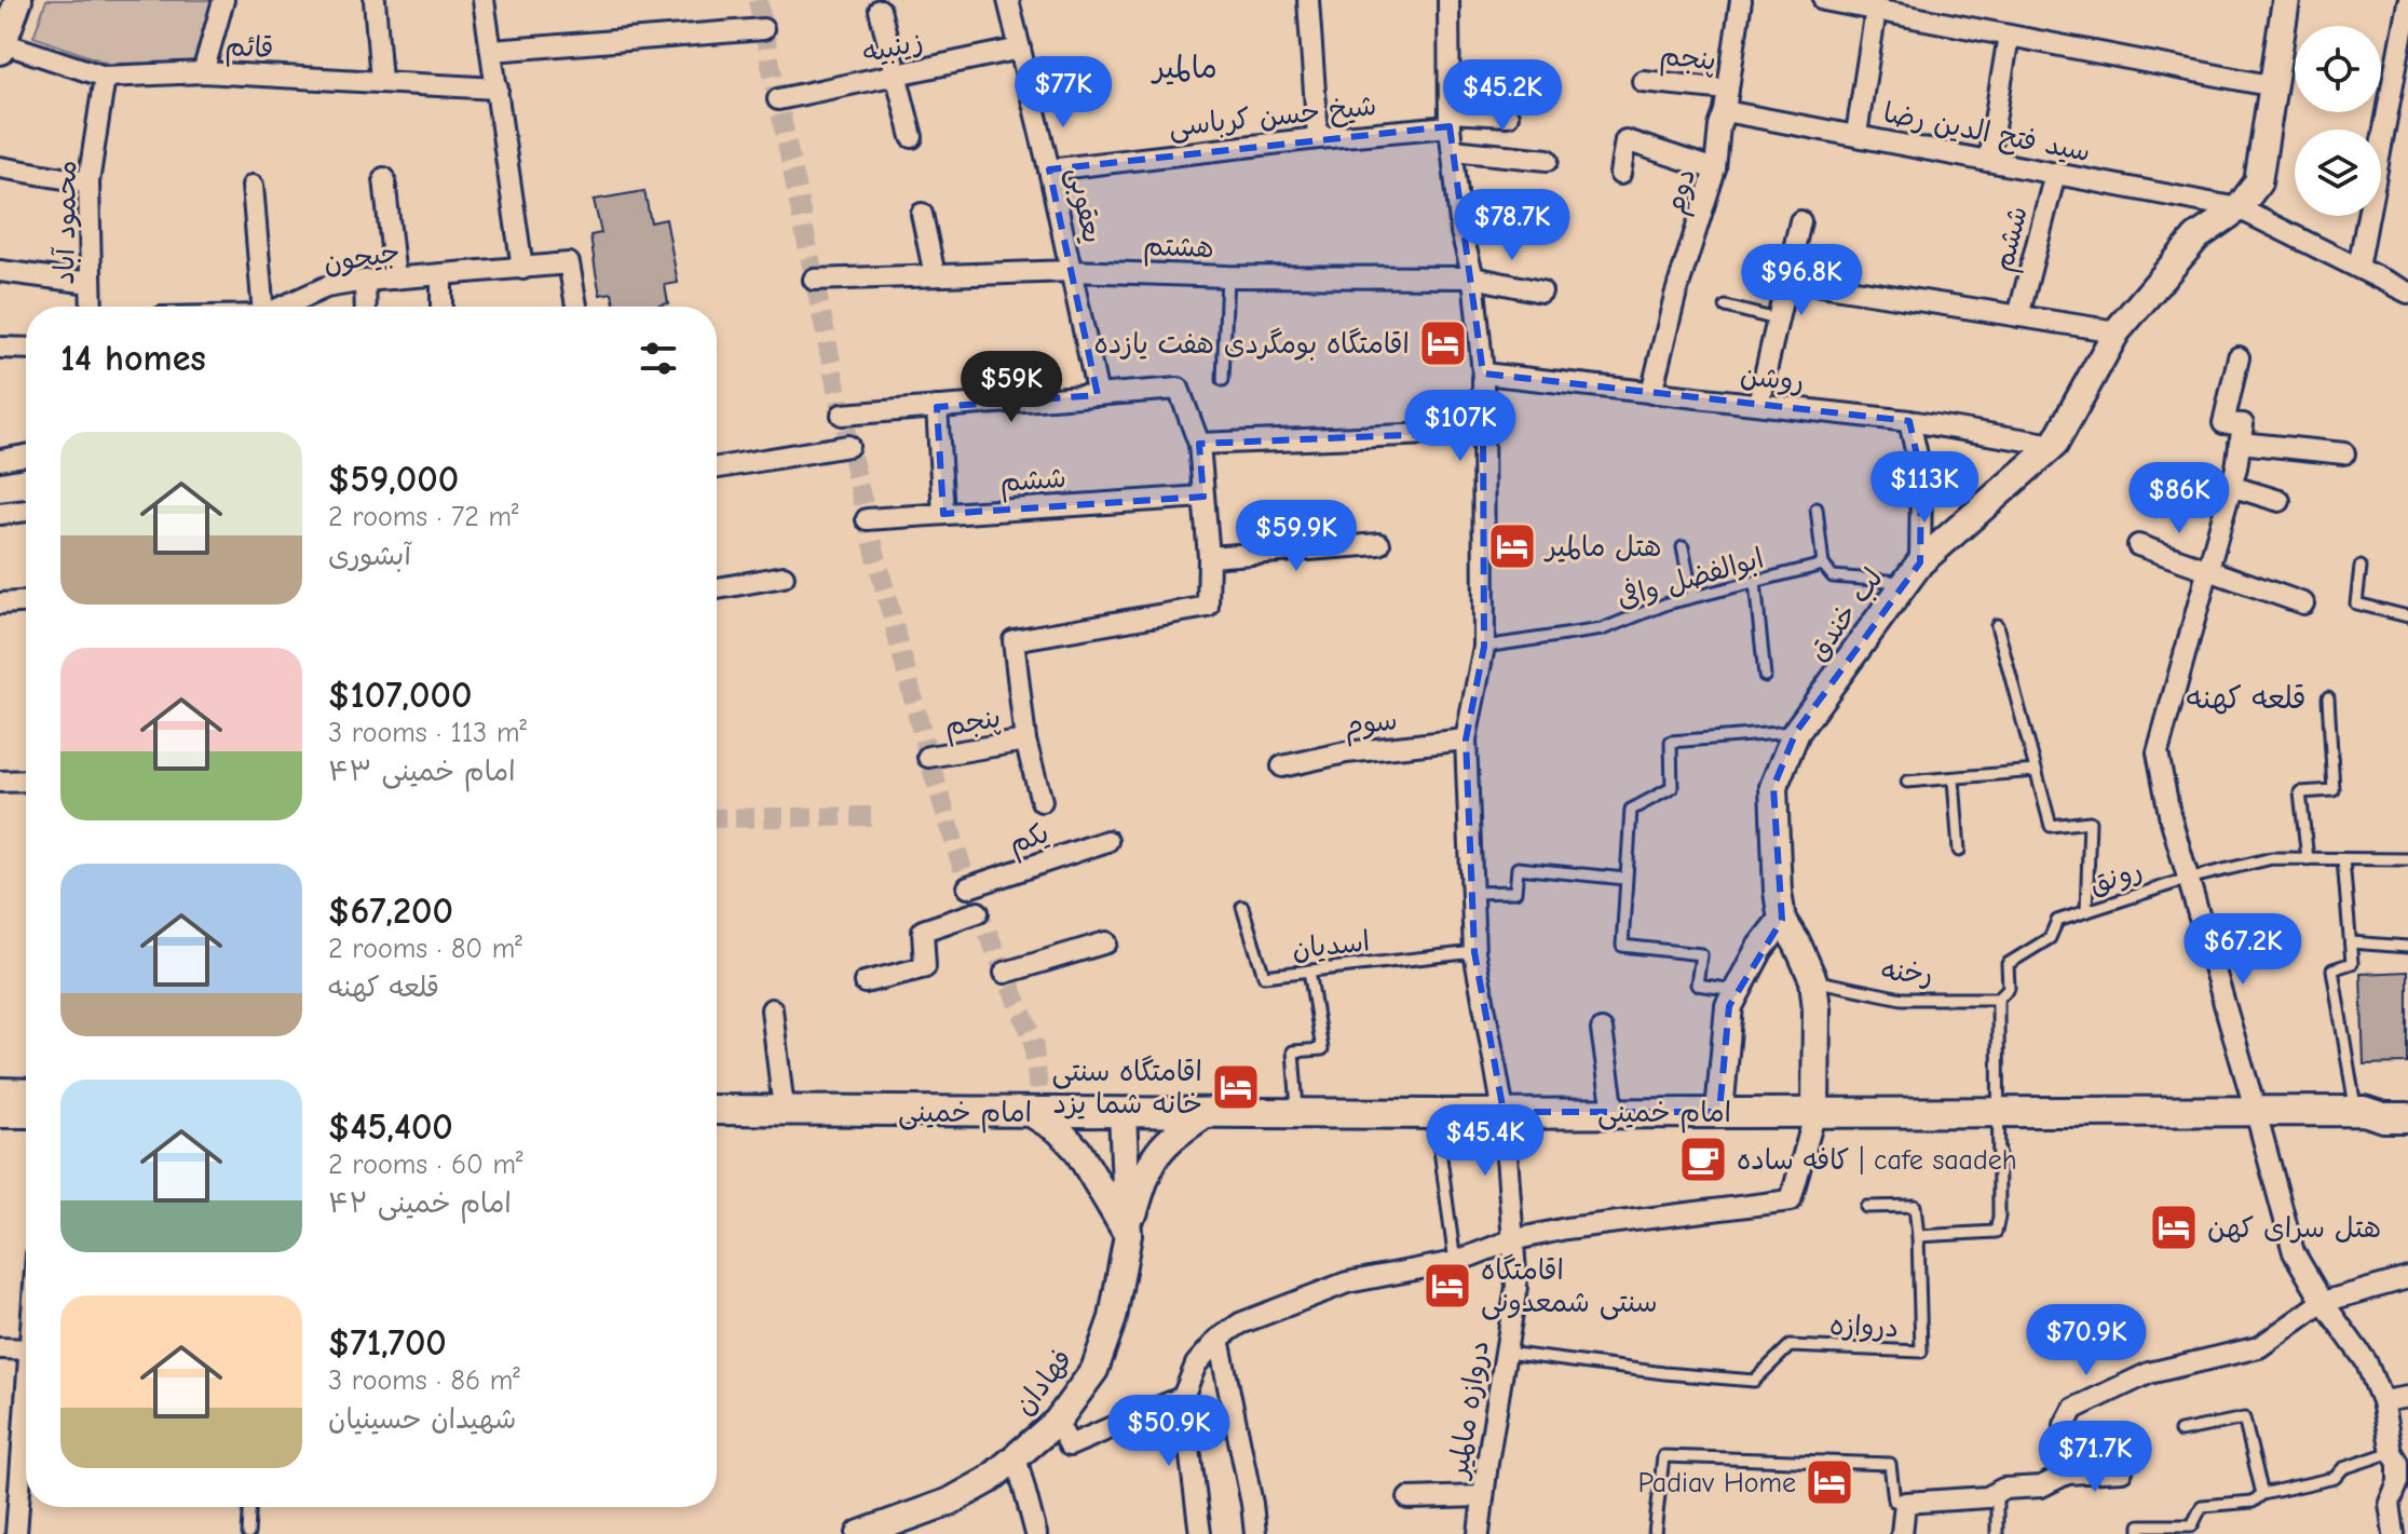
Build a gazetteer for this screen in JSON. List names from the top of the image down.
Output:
{
  "streets": {
    "main road": ["امام خمینی"],
    "street": [
      "قائم",
      "زینبیه",
      "پنجم",
      "شیخ حسن کرباسی",
      "سید فتح الدین رضا",
      "دوم",
      "یعقوبی",
      "محمود آباد",
      "ششم",
      "هشتم",
      "جیحون",
      "روشن",
      "لب خندق",
      "سوم",
      "یکم",
      "فهادان",
      "دروازه مالمیر"
    ],
    "lane": [
      "ابوالفضل وافی",
      "رونق",
      "اسدیان",
      "رخنه",
      "دروازه"
    ]
  },
  "crossings": [
    ["قائم", "محمود آباد"],
    ["زینبیه", "یعقوبی"],
    ["پنجم", "دوم"],
    ["شیخ حسن کرباسی", "یعقوبی"],
    ["شیخ حسن کرباسی", "دروازه مالمیر"],
    ["سید فتح الدین رضا", "دوم"],
    ["سید فتح الدین رضا", "ششم"],
    ["سید فتح الدین رضا", "لب خندق"],
    ["دوم", "روشن"],
    ["یعقوبی", "هشتم"],
    ["هشتم", "دروازه مالمیر"],
    ["روشن", "لب خندق"],
    ["روشن", "دروازه مالمیر"],
    ["ابوالفضل وافی", "دروازه مالمیر"],
    ["لب خندق", "رخنه"],
    ["لب خندق", "امام خمینی"],
    ["سوم", "دروازه مالمیر"],
    ["رونق", "رخنه"],
    ["رونق", "امام خمینی"],
    ["اسدیان", "دروازه مالمیر"],
    ["امام خمینی", "فهادان"],
    ["امام خمینی", "دروازه مالمیر"],
    ["دروازه", "دروازه مالمیر"]
  ],
  "districts": ["مالمیر", "قلعه کهنه"],
  "places": {
    "hotel": [
      "اقامتگاه بومگردی هفت یازده",
      "هتل مالمير",
      "اقامتگاه سنتی خانه شما یزد",
      "هتل سرای کهن",
      "اقامتگاه سنتی شمعدونی",
      "Padiav Home"
    ],
    "cafe": ["کافه ساده | cafe saadeh"]
  },
  "page": {
    "price": [
      "$77K",
      "$45.2K",
      "$78.7K",
      "$96.8K",
      "$59K",
      "$107K",
      "$113K",
      "$86K",
      "$59.9K",
      "$67.2K",
      "$45.4K",
      "$70.9K",
      "$50.9K",
      "$71.7K"
    ],
    "heading": "14 homes",
    "list": [
      {
        "name": "$59,000",
        "note": "2 rooms · 72 m² · آبشوری"
      },
      {
        "name": "$107,000",
        "note": "3 rooms · 113 m² · امام خمینی ۴۳"
      },
      {
        "name": "$67,200",
        "note": "2 rooms · 80 m² · قلعه کهنه"
      },
      {
        "name": "$45,400",
        "note": "2 rooms · 60 m² · امام خمینی ۴۲"
      },
      {
        "name": "$71,700",
        "note": "3 rooms · 86 m² · شهیدان حسینیان"
      }
    ]
  }
}
